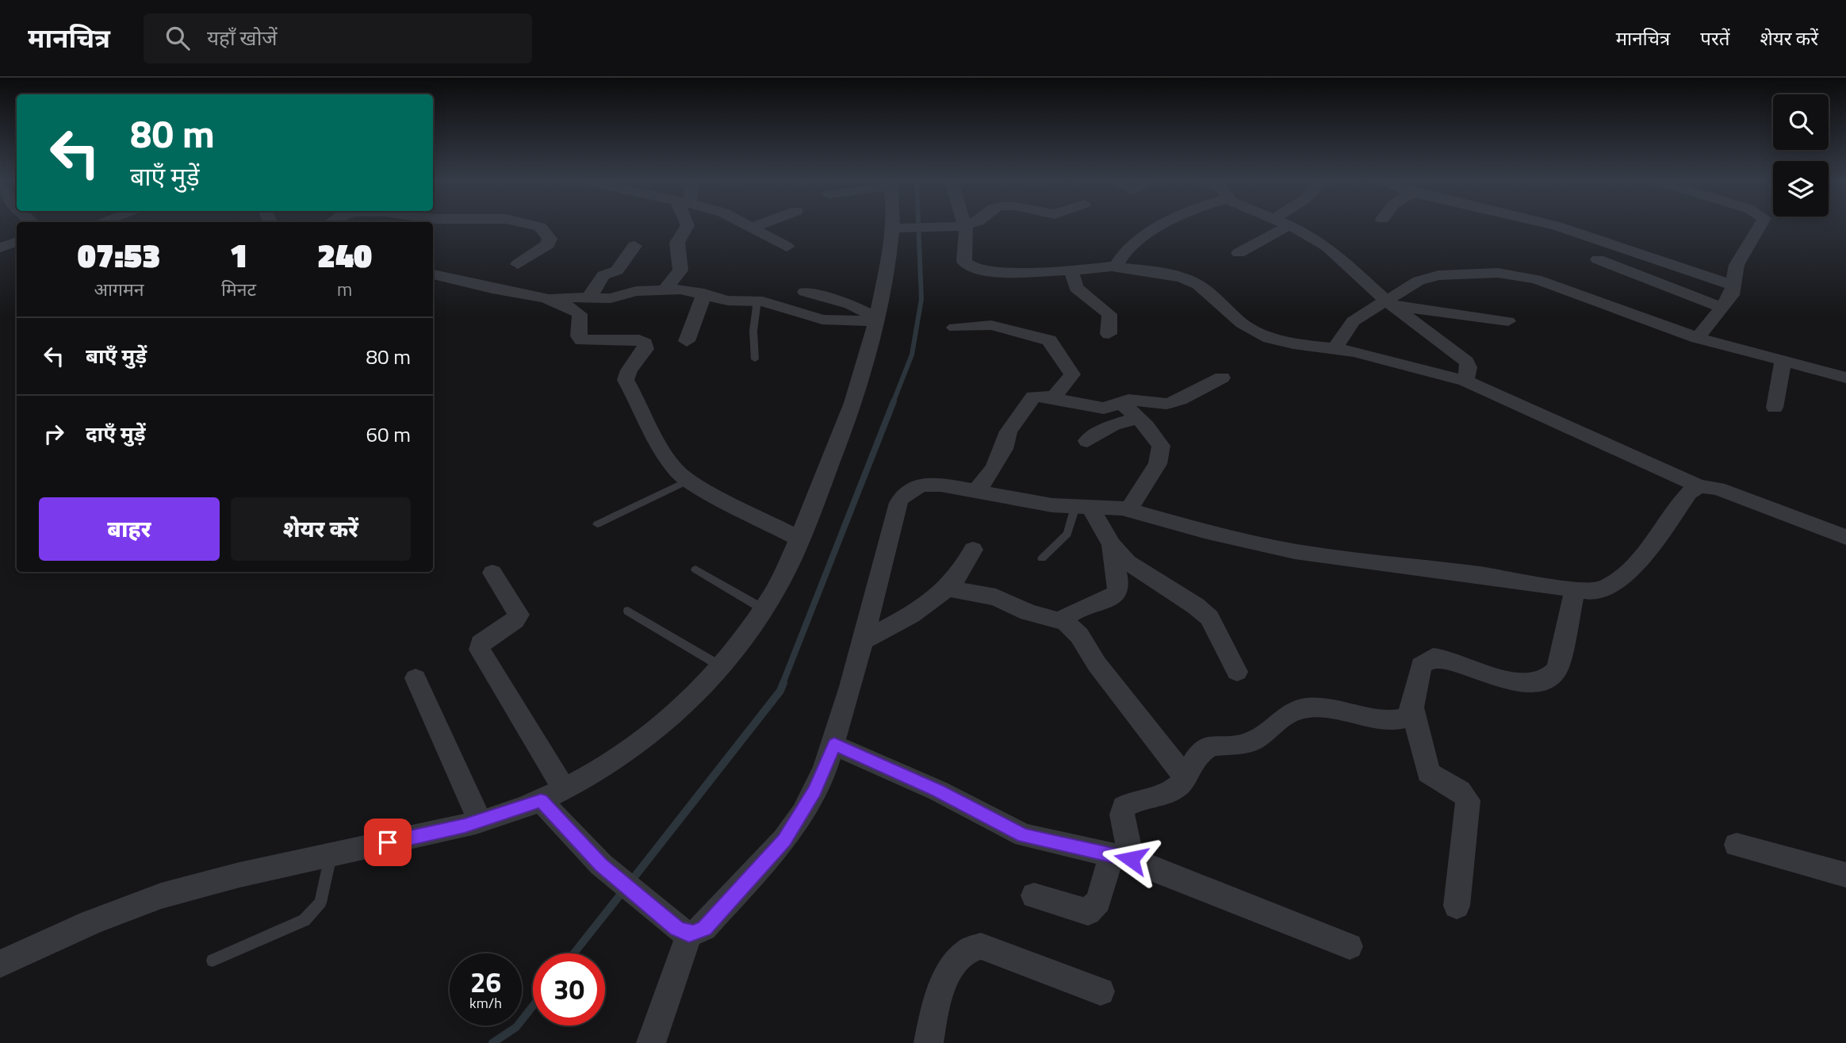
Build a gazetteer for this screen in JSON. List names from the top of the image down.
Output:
{
  "page": {
    "header": "मानचित्र",
    "search": "यहाँ खोजें",
    "nav": ["मानचित्र", "परतें", "शेयर करें"],
    "turn": ["80 m", "बाएँ मुड़ें"],
    "eta": [
      "07:53",
      "आगमन",
      "1",
      "मिनट",
      "240",
      "m"
    ],
    "list": [
      {
        "name": "बाएँ मुड़ें",
        "value": "80 m"
      },
      {
        "name": "दाएँ मुड़ें",
        "value": "60 m"
      }
    ],
    "buttons": ["बाहर", "शेयर करें"],
    "speed": "26 km/h",
    "limit": "30"
  }
}
